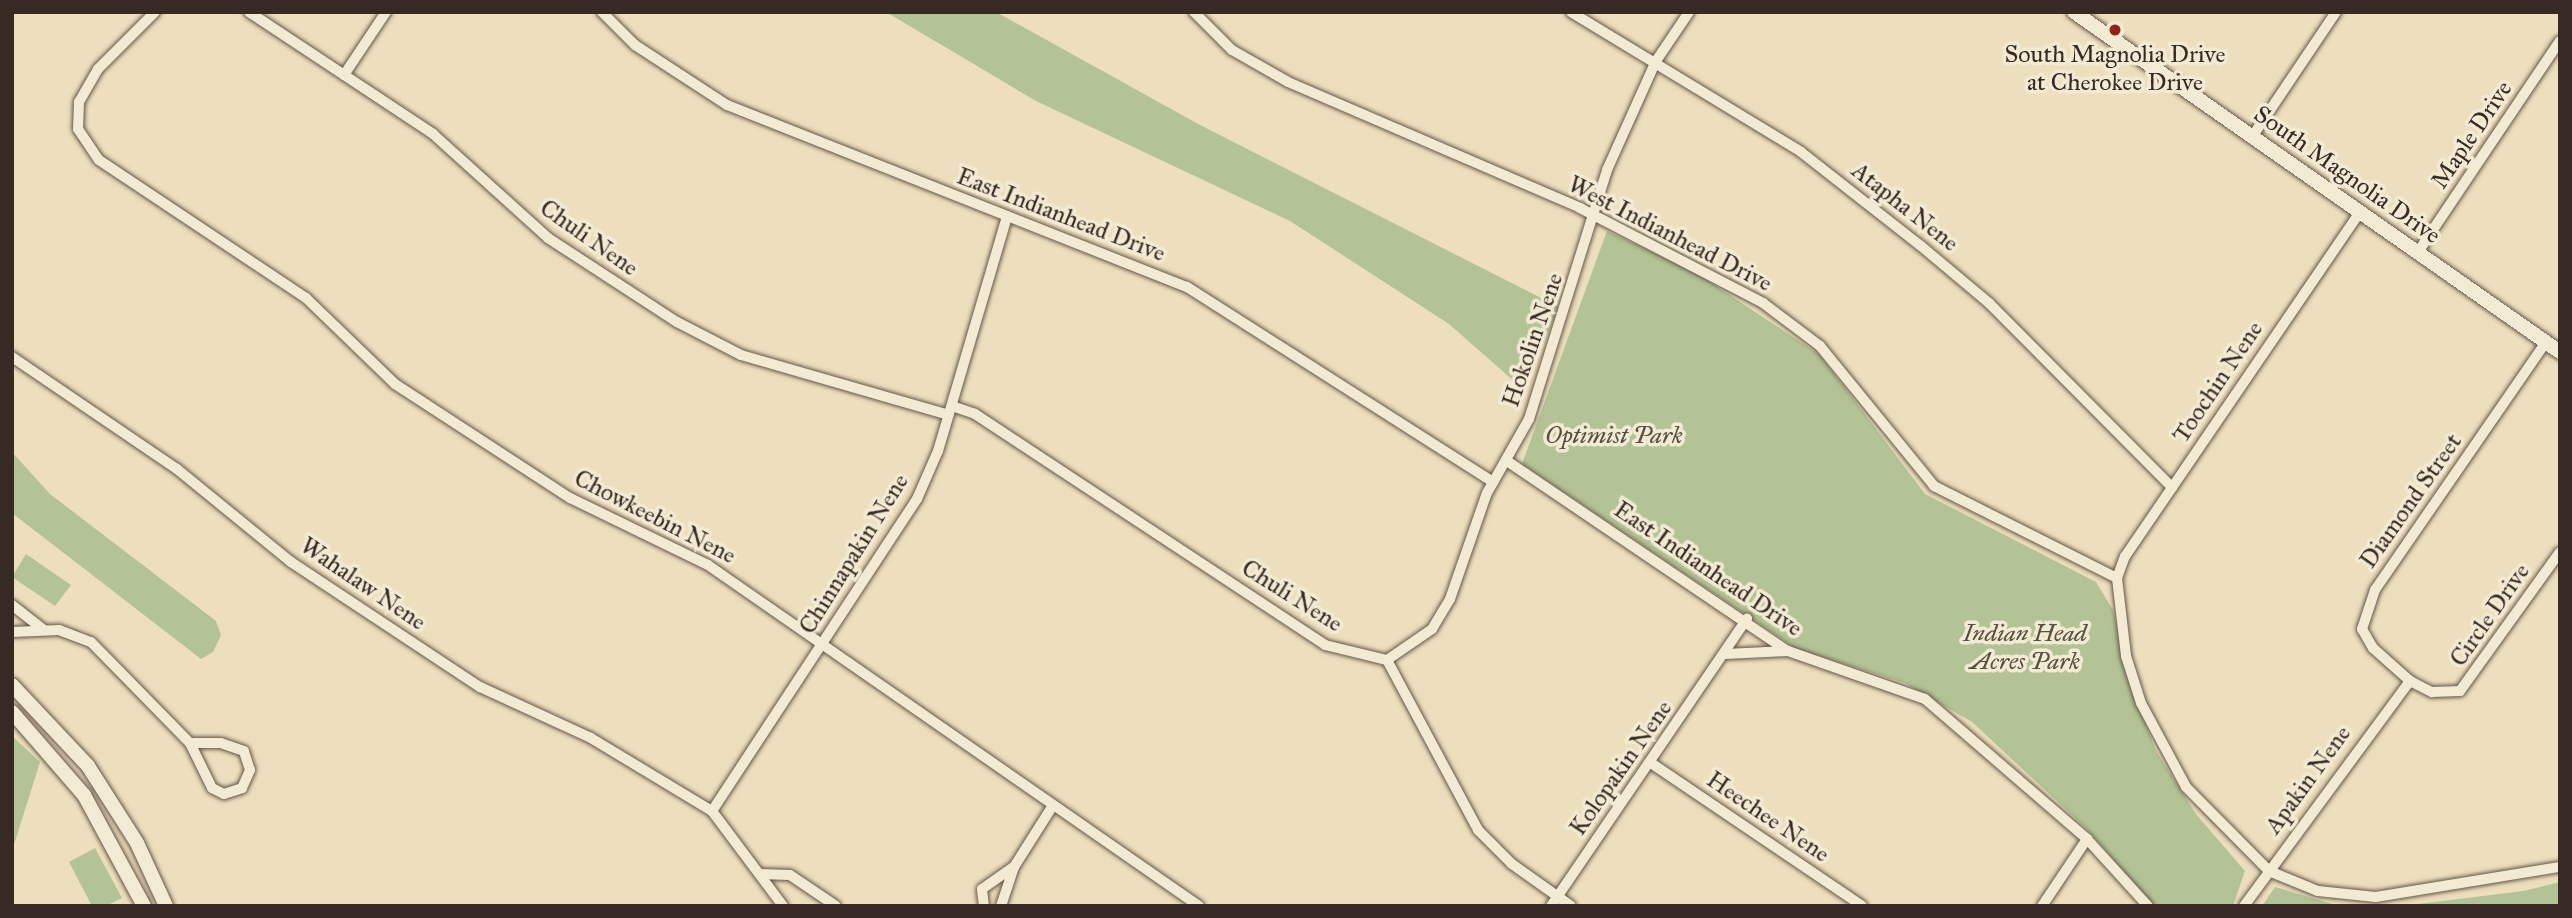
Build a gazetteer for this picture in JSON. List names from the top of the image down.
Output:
{
  "streets": {
    "main road": ["South Magnolia Drive"],
    "street": [
      "Maple Drive",
      "Atapha Nene",
      "East Indianhead Drive",
      "West Indianhead Drive",
      "Chuli Nene",
      "Hokolin Nene",
      "Toochin Nene",
      "Diamond Street",
      "Chowkeebin Nene",
      "Chinnapakin Nene",
      "Wahalaw Nene",
      "Circle Drive",
      "Kolopakin Nene",
      "Apakin Nene",
      "Heechee Nene"
    ]
  },
  "crossings": [
    ["Maple Drive", "South Magnolia Drive"],
    ["South Magnolia Drive", "Toochin Nene"],
    ["South Magnolia Drive", "Diamond Street"],
    ["Atapha Nene", "Hokolin Nene"],
    ["Atapha Nene", "Toochin Nene"],
    ["East Indianhead Drive", "Hokolin Nene"],
    ["East Indianhead Drive", "Chinnapakin Nene"],
    ["East Indianhead Drive", "Kolopakin Nene"],
    ["West Indianhead Drive", "Hokolin Nene"],
    ["West Indianhead Drive", "Toochin Nene"],
    ["Chuli Nene", "Hokolin Nene"],
    ["Chuli Nene", "Chinnapakin Nene"],
    ["Diamond Street", "Circle Drive"],
    ["Diamond Street", "Apakin Nene"],
    ["Chowkeebin Nene", "Chinnapakin Nene"],
    ["Chinnapakin Nene", "Wahalaw Nene"],
    ["Circle Drive", "Apakin Nene"],
    ["Kolopakin Nene", "Heechee Nene"]
  ],
  "parks": ["Optimist Park", "Indian Head Acres Park"],
  "places": ["South Magnolia Drive at Cherokee Drive"]
}
